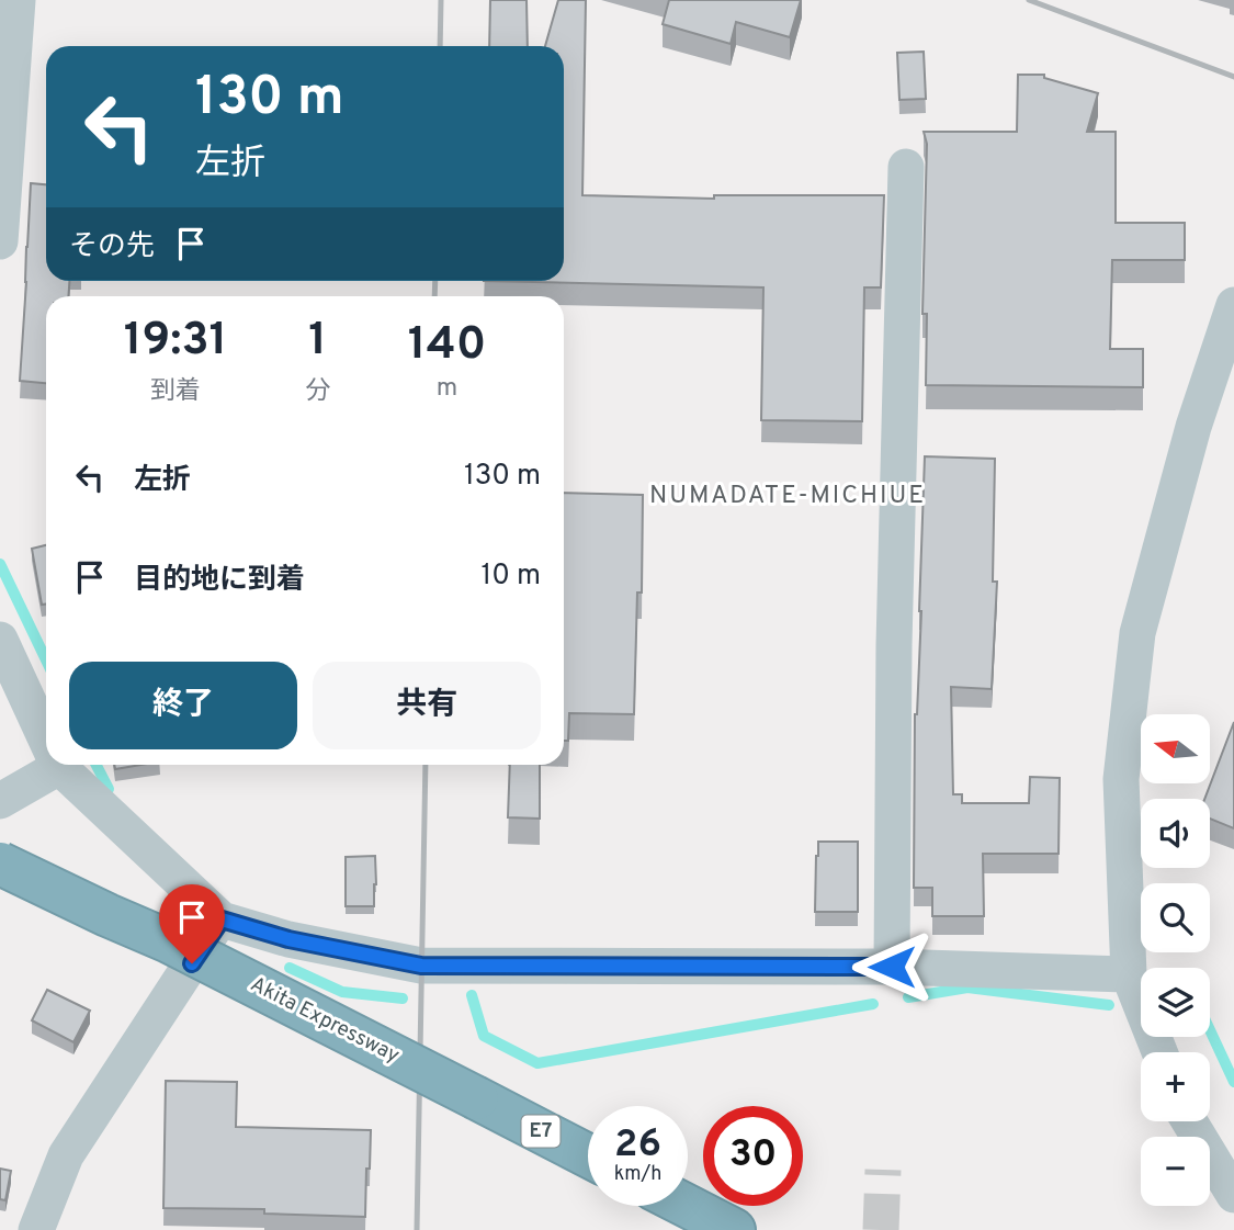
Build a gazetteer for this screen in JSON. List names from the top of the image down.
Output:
{
  "streets": {
    "highway": ["Akita Expressway", "E7"]
  },
  "districts": ["NUMADATE-MICHIUE"],
  "north": "left",
  "page": {
    "turn": ["130 m", "左折"],
    "then": "その先",
    "eta": [
      "19:31",
      "到着",
      "1",
      "分",
      "140",
      "m"
    ],
    "list": [
      {
        "name": "左折",
        "value": "130 m"
      },
      {
        "name": "目的地に到着",
        "value": "10 m"
      }
    ],
    "buttons": ["終了", "共有"],
    "map_buttons": ["+", "−"],
    "speed": "26 km/h",
    "limit": "30"
  }
}
